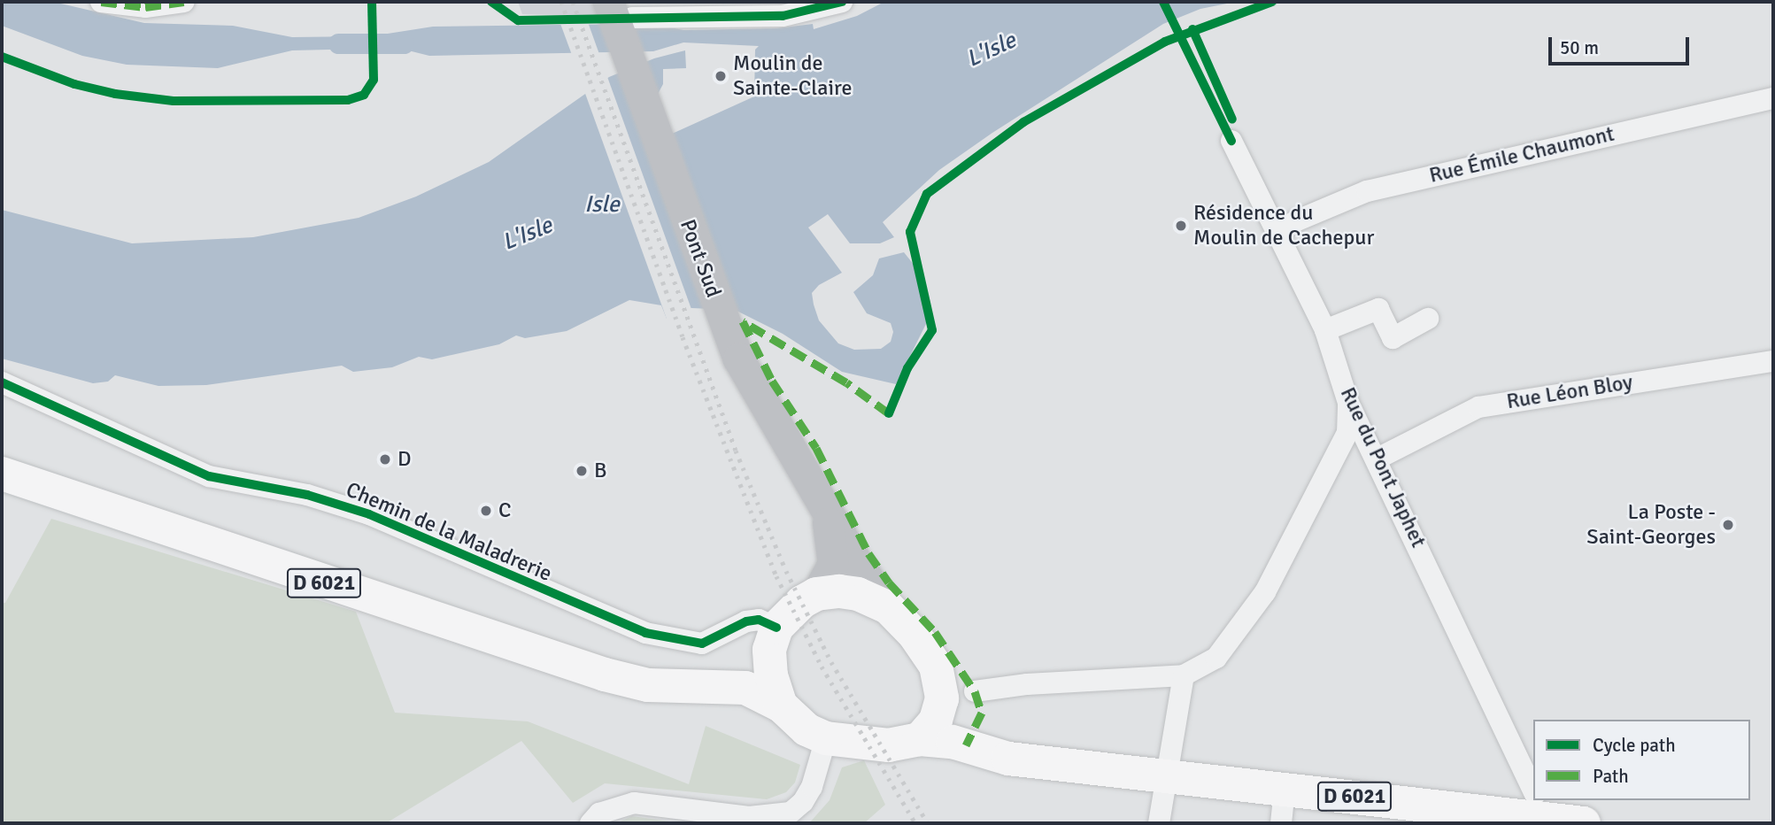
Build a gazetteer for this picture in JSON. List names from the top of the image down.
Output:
{
  "streets": {
    "main road": ["Pont Sud", "D 6021"],
    "street": [
      "Rue Émile Chaumont",
      "Rue Léon Bloy",
      "Rue du Pont Japhet",
      "Chemin de la Maladrerie"
    ]
  },
  "crossings": [
    ["Rue Émile Chaumont", "Rue du Pont Japhet"],
    ["Pont Sud", "Chemin de la Maladrerie"],
    ["Pont Sud", "D 6021"],
    ["Rue Léon Bloy", "Rue du Pont Japhet"],
    ["Rue du Pont Japhet", "D 6021"],
    ["Chemin de la Maladrerie", "D 6021"]
  ],
  "water": ["L'Isle", "Isle"],
  "places": [
    "Moulin de Sainte-Claire",
    "Résidence du Moulin de Cachepur",
    "D",
    "B",
    "C",
    "La Poste - Saint-Georges"
  ],
  "legend": ["Cycle path", "Path"],
  "scale_bar": "50 m"
}
